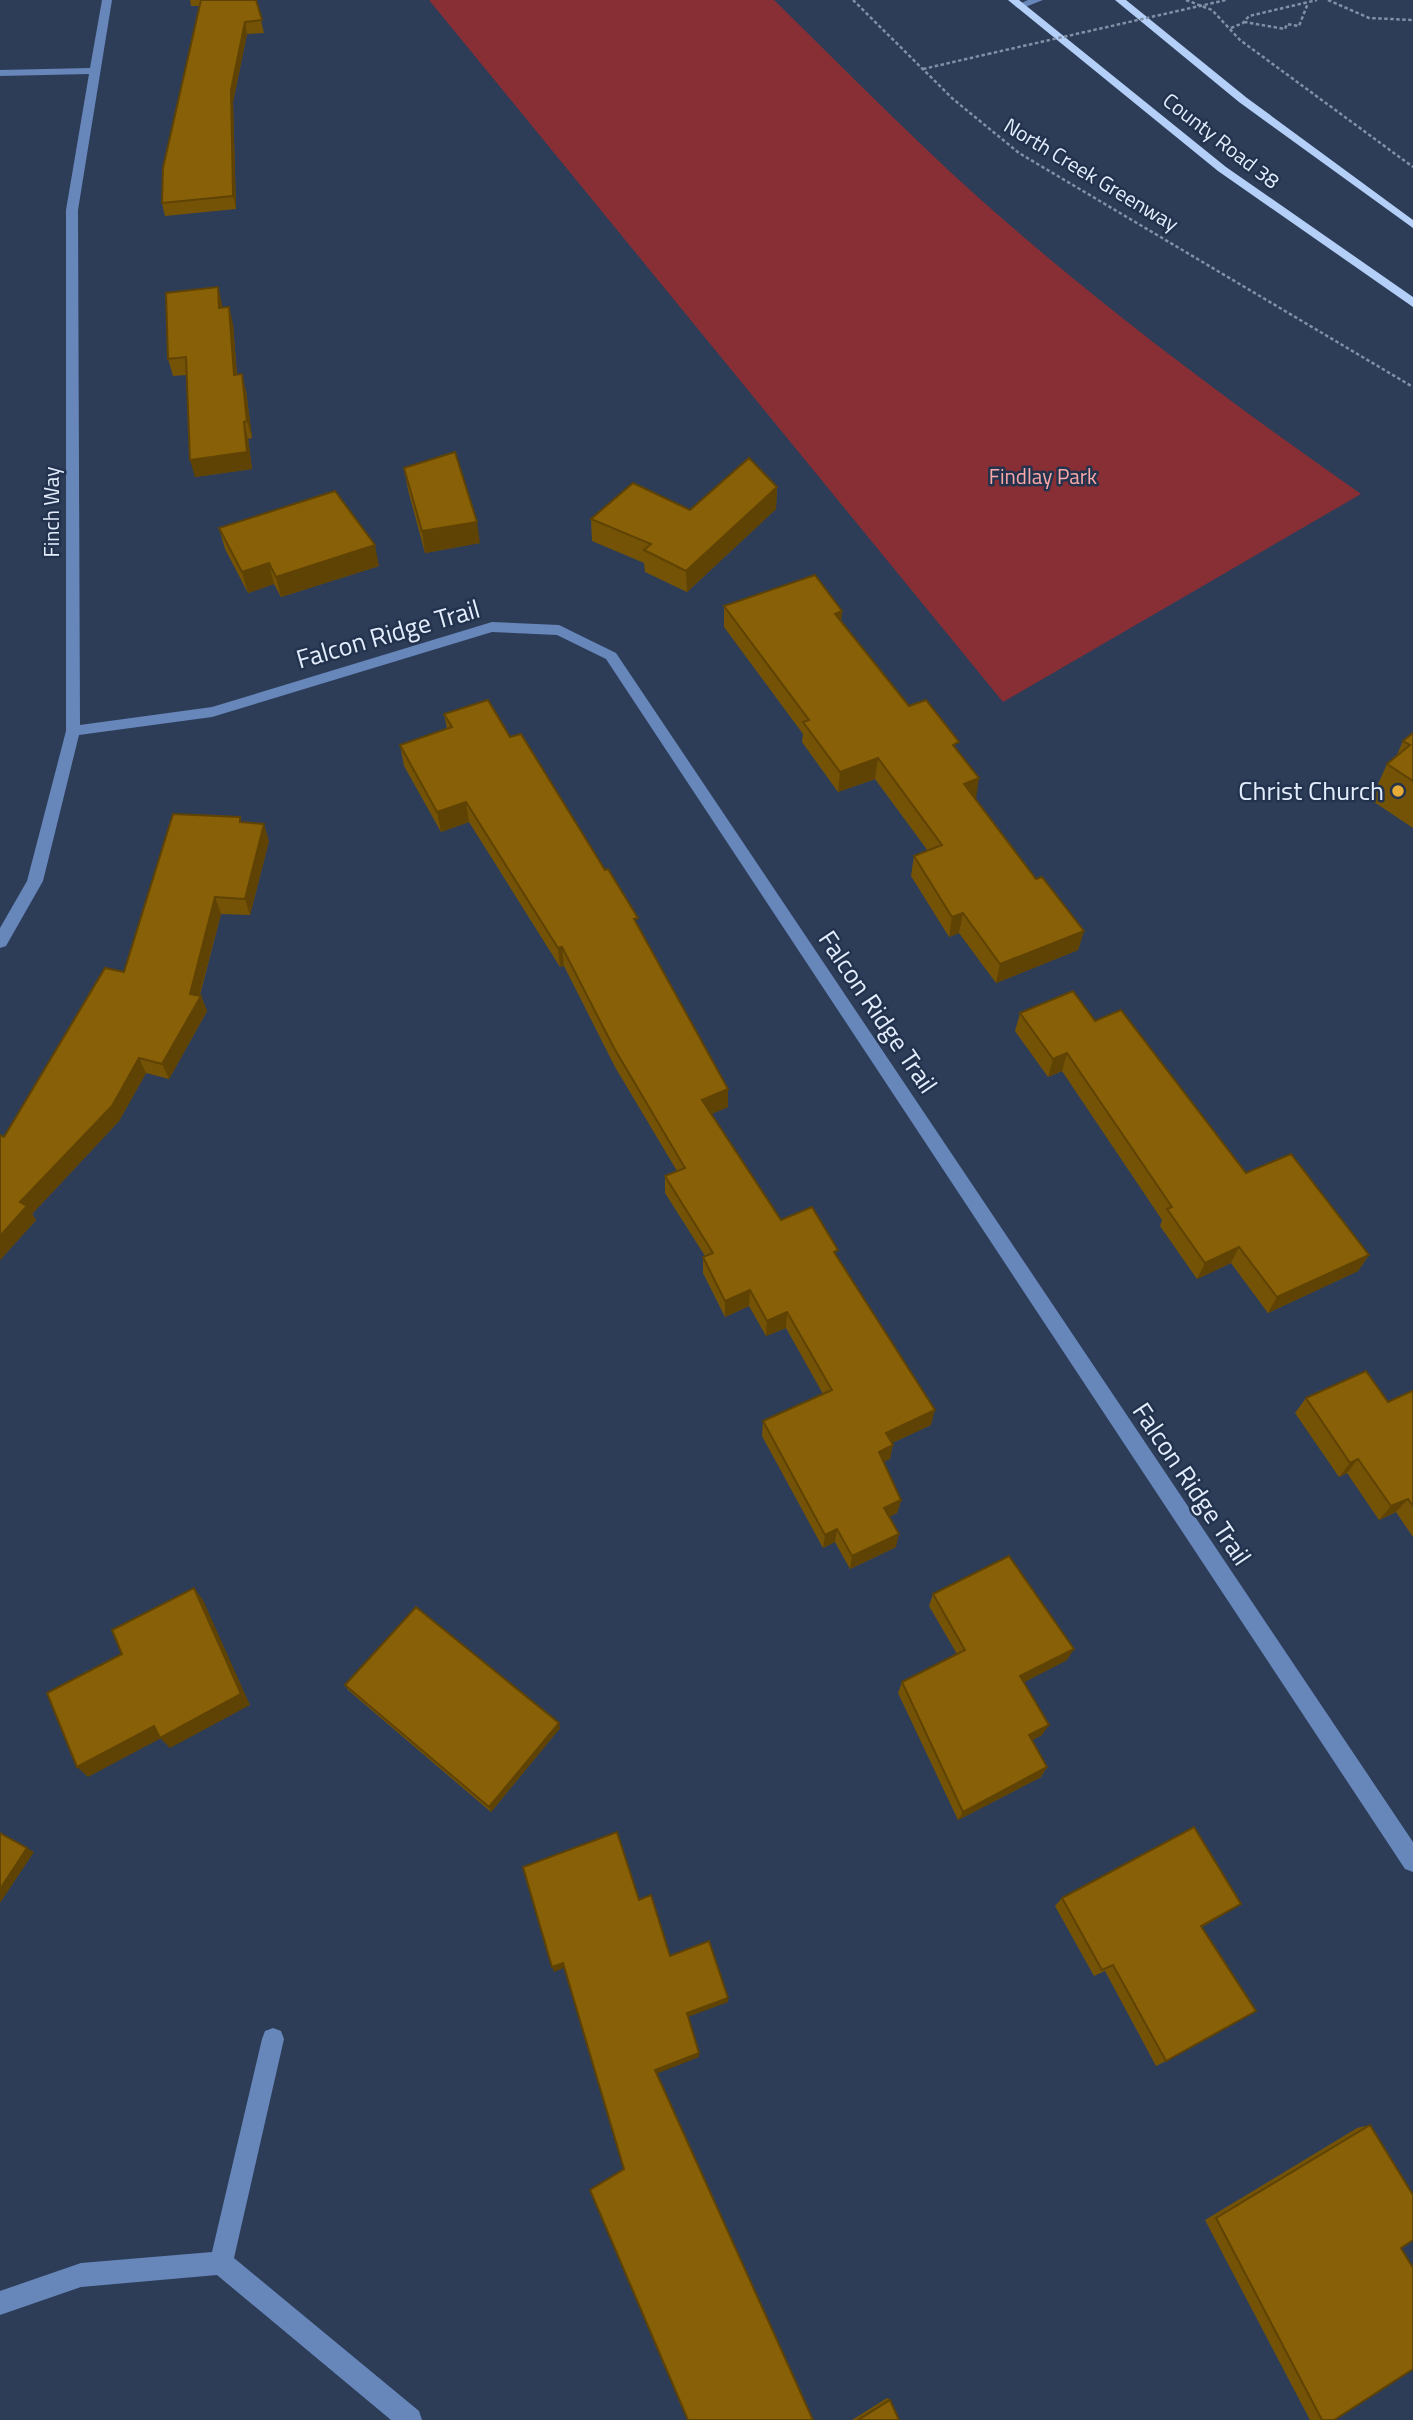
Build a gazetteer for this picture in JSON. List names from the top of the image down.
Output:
{
  "streets": {
    "main road": ["County Road 38"],
    "street": ["Finch Way", "Falcon Ridge Trail"],
    "path": ["North Creek Greenway"]
  },
  "crossings": [
    ["Finch Way", "Falcon Ridge Trail"]
  ],
  "parks": ["Findlay Park"],
  "places": ["Christ Church"]
}
